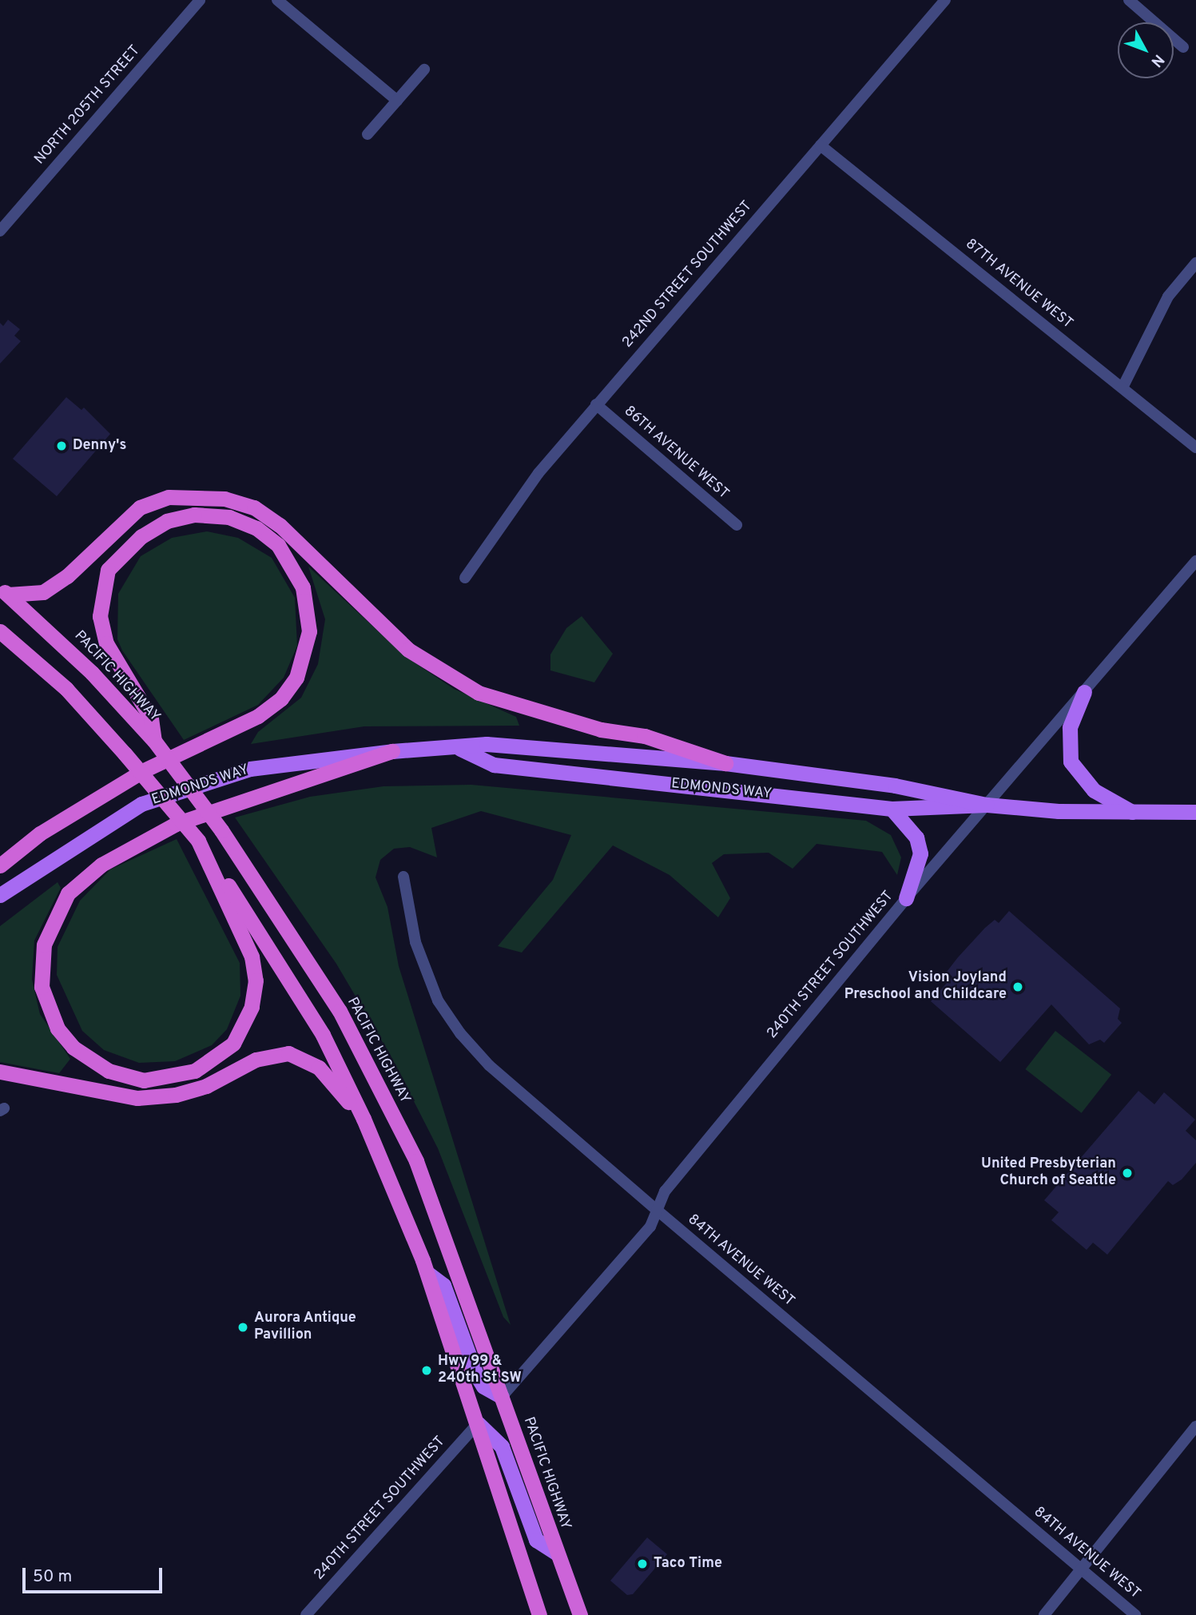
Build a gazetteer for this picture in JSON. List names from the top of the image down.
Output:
{
  "streets": {
    "highway": ["PACIFIC HIGHWAY"],
    "main road": ["EDMONDS WAY"],
    "street": [
      "NORTH 205TH STREET",
      "242ND STREET SOUTHWEST",
      "87TH AVENUE WEST",
      "86TH AVENUE WEST",
      "240TH STREET SOUTHWEST",
      "84TH AVENUE WEST"
    ]
  },
  "crossings": [
    ["242ND STREET SOUTHWEST", "87TH AVENUE WEST"],
    ["242ND STREET SOUTHWEST", "86TH AVENUE WEST"],
    ["PACIFIC HIGHWAY", "240TH STREET SOUTHWEST"],
    ["EDMONDS WAY", "240TH STREET SOUTHWEST"],
    ["240TH STREET SOUTHWEST", "84TH AVENUE WEST"]
  ],
  "places": [
    "Denny's",
    "Vision Joyland Preschool and Childcare",
    "United Presbyterian Church of Seattle",
    "Aurora Antique Pavillion",
    "Hwy 99 & 240th St SW",
    "Taco Time"
  ],
  "scale_bar": "50 m",
  "north": "bottom right"
}
